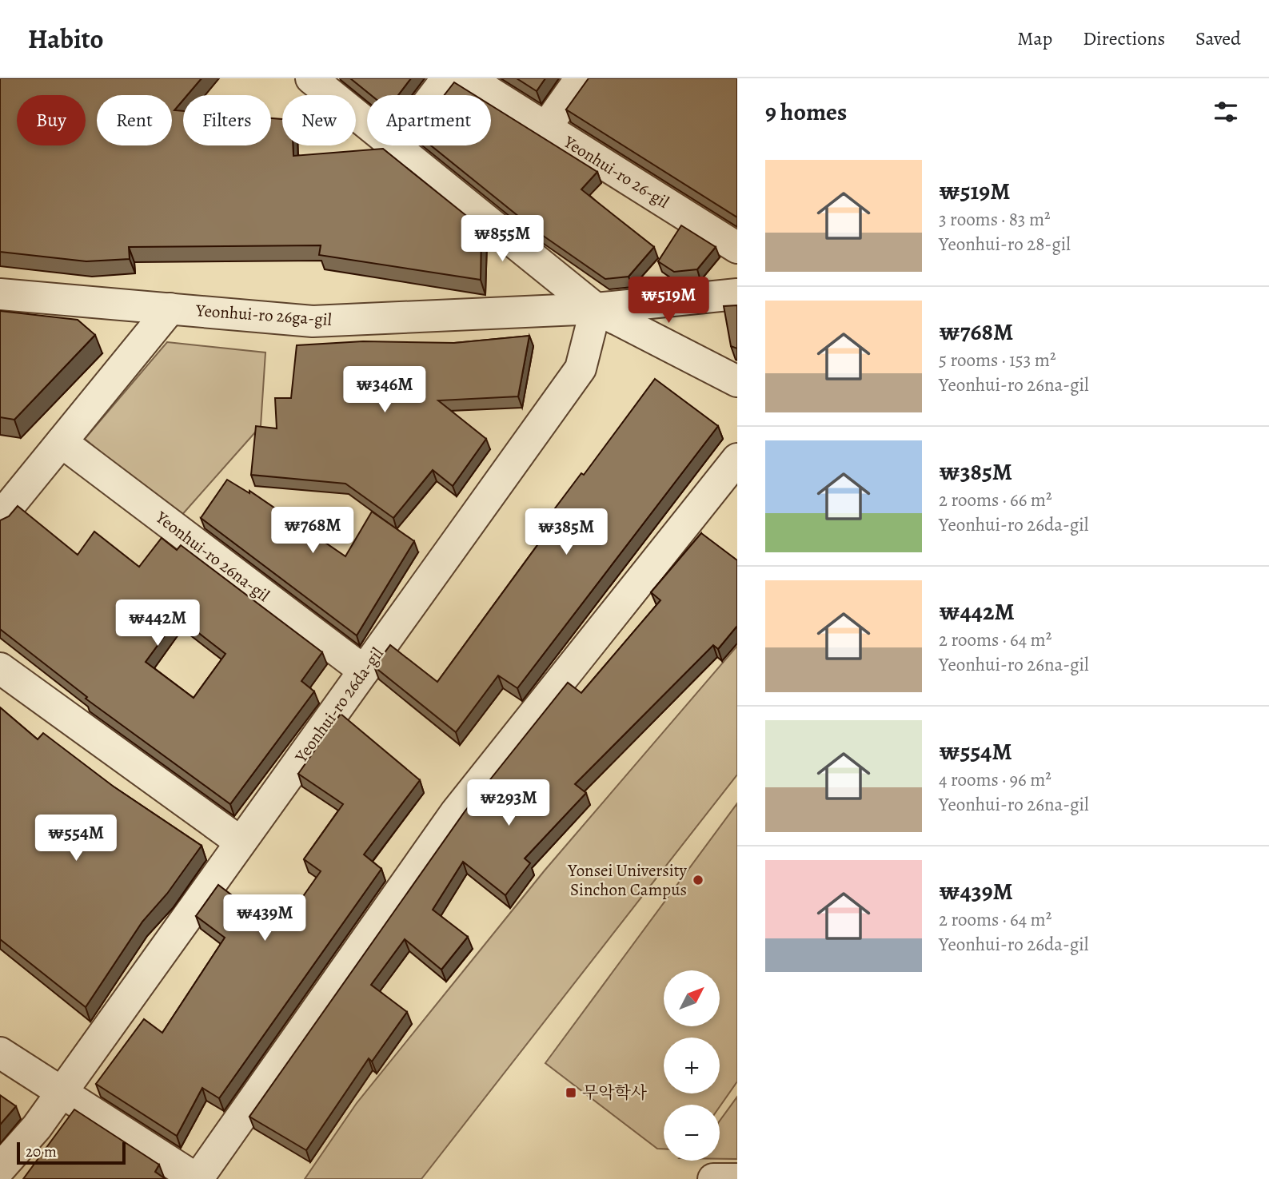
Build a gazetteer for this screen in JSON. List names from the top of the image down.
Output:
{
  "streets": {
    "street": [
      "Yeonhui-ro 26-gil",
      "Yeonhui-ro 26ga-gil",
      "Yeonhui-ro 26na-gil",
      "Yeonhui-ro 26da-gil"
    ]
  },
  "crossings": [
    ["Yeonhui-ro 26ga-gil", "Yeonhui-ro 26da-gil"],
    ["Yeonhui-ro 26na-gil", "Yeonhui-ro 26da-gil"]
  ],
  "places": {
    "other": ["Yonsei University Sinchon Campus"],
    "transit": ["무악학사"]
  },
  "scale_bar": "20 m",
  "north": "top right",
  "page": {
    "header": "Habito",
    "nav": ["Map", "Directions", "Saved"],
    "heading": "9 homes",
    "chip": [
      "Buy",
      "Rent",
      "Filters",
      "New",
      "Apartment"
    ],
    "list": [
      {
        "name": "₩519M",
        "note": "3 rooms · 83 m² · Yeonhui-ro 28-gil"
      },
      {
        "name": "₩768M",
        "note": "5 rooms · 153 m² · Yeonhui-ro 26na-gil"
      },
      {
        "name": "₩385M",
        "note": "2 rooms · 66 m² · Yeonhui-ro 26da-gil"
      },
      {
        "name": "₩442M",
        "note": "2 rooms · 64 m² · Yeonhui-ro 26na-gil"
      },
      {
        "name": "₩554M",
        "note": "4 rooms · 96 m² · Yeonhui-ro 26na-gil"
      },
      {
        "name": "₩439M",
        "note": "2 rooms · 64 m² · Yeonhui-ro 26da-gil"
      }
    ],
    "price": [
      "₩855M",
      "₩519M",
      "₩346M",
      "₩768M",
      "₩385M",
      "₩442M",
      "₩293M",
      "₩554M",
      "₩439M"
    ],
    "map_buttons": ["+", "−"],
    "scale": "20 m"
  }
}
